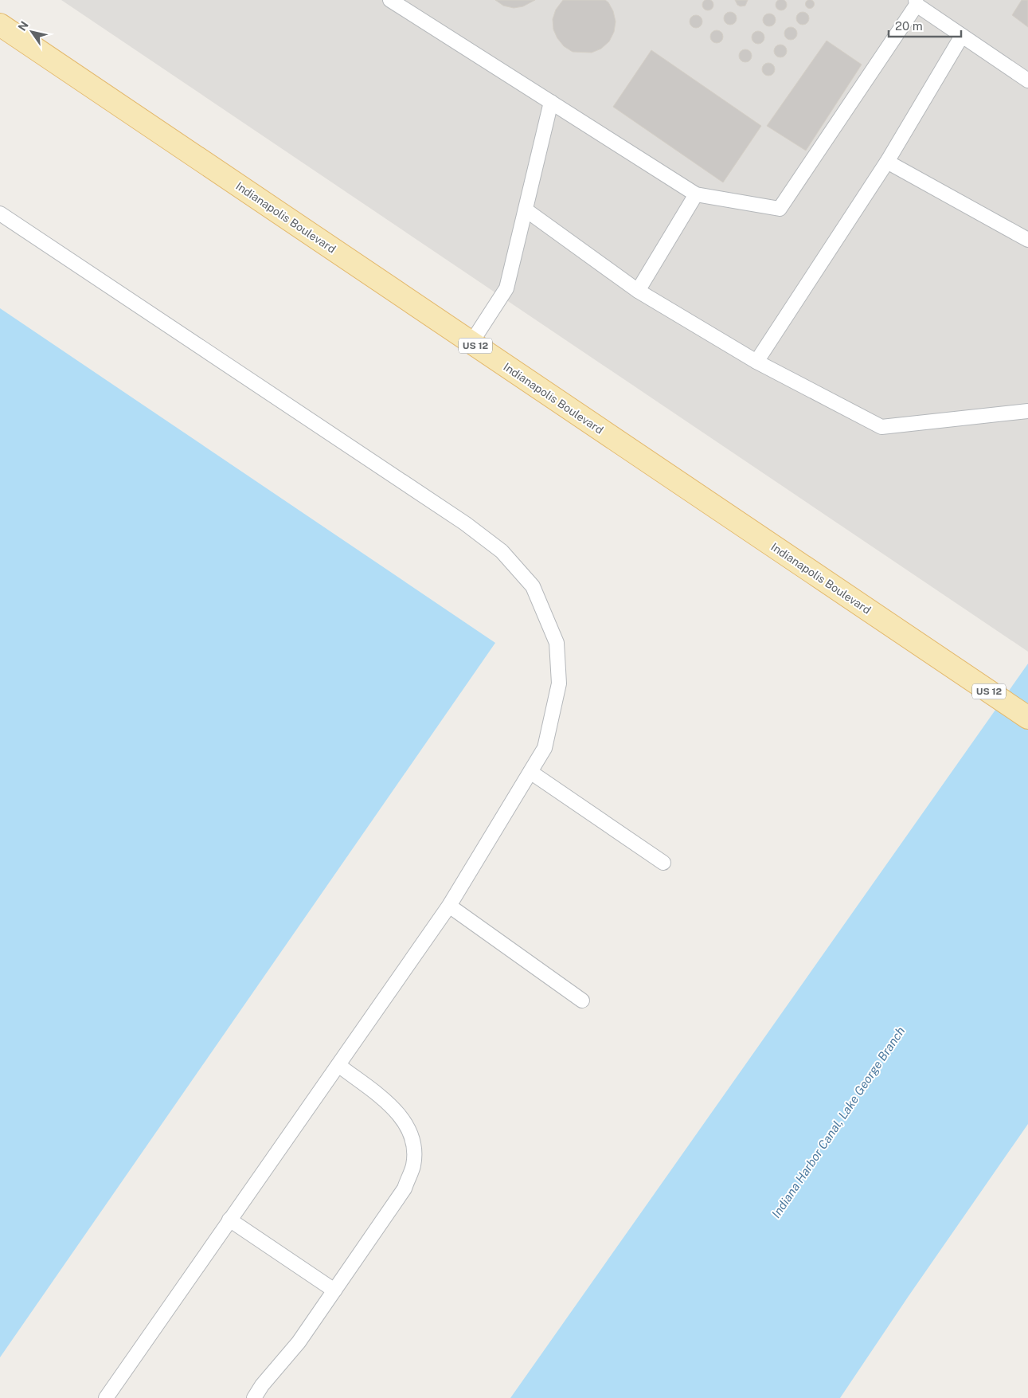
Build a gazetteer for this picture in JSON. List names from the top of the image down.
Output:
{
  "streets": {
    "main road": ["Indianapolis Boulevard", "US 12"]
  },
  "water": ["Indiana Harbor Canal, Lake George Branch"],
  "scale_bar": "20 m",
  "north": "top left"
}
